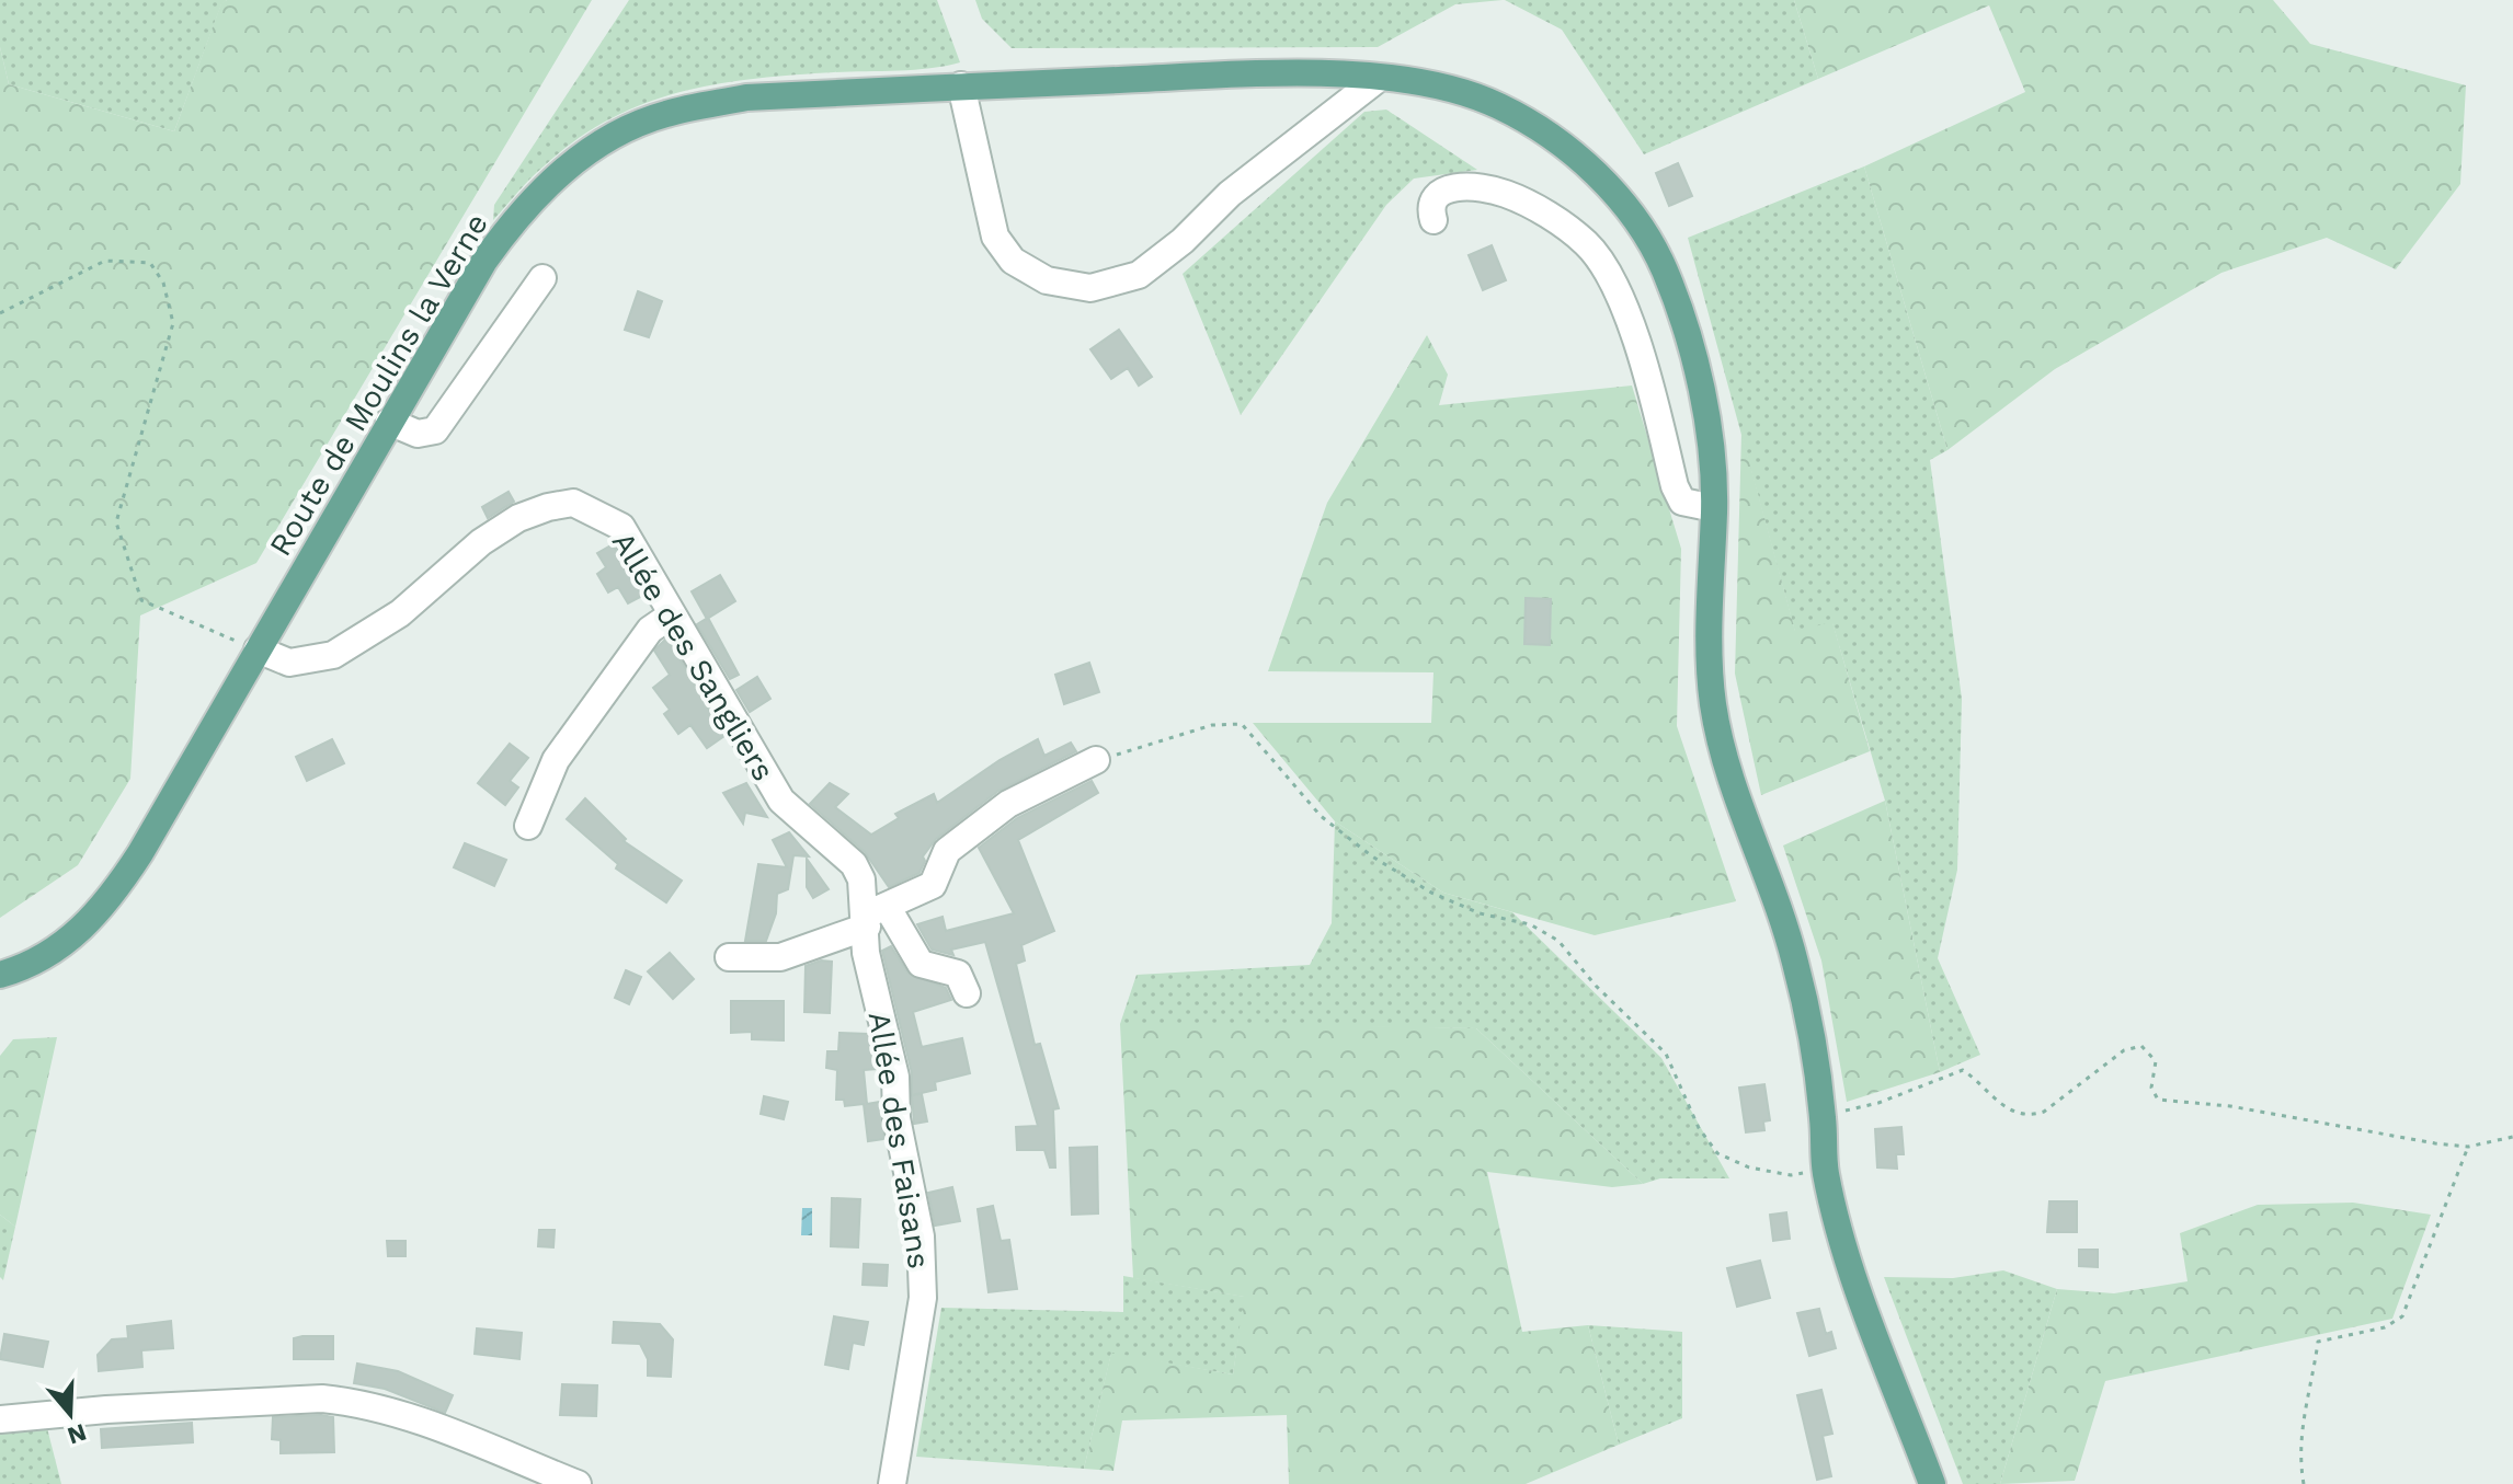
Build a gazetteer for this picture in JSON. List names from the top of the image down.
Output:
{
  "streets": {
    "main road": ["Route de Moulins la Verne"],
    "street": ["Allée des Sangliers", "Allée des Faisans"]
  },
  "crossings": [
    ["Route de Moulins la Verne", "Allée des Sangliers"],
    ["Allée des Sangliers", "Allée des Faisans"]
  ],
  "north": "bottom"
}
